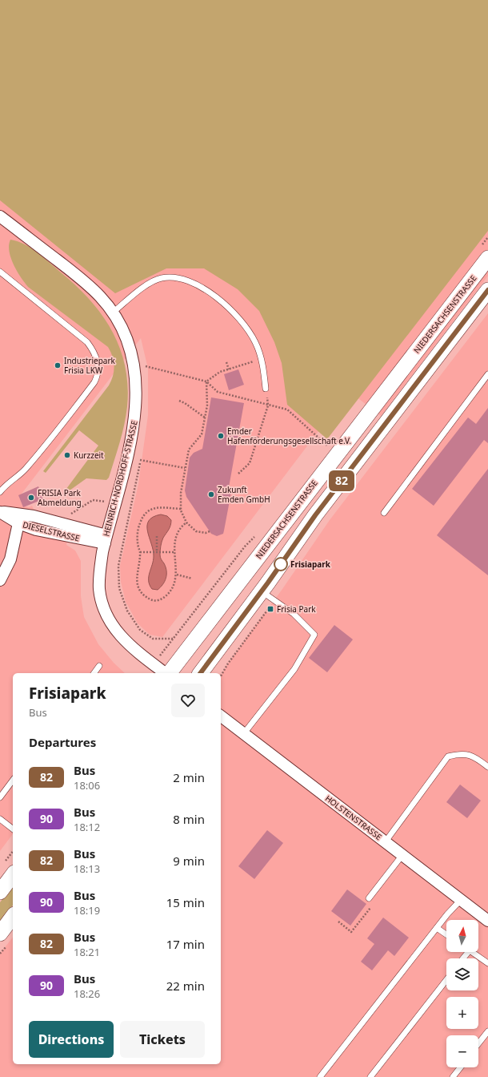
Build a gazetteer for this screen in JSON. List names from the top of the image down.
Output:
{
  "streets": {
    "main road": ["NIEDERSACHSENSTRASSE"],
    "street": ["HEINRICH-NORDHOFF-STRASSE", "DIESELSTRASSE", "HOLSTENSTRASSE"]
  },
  "crossings": [
    ["HEINRICH-NORDHOFF-STRASSE", "DIESELSTRASSE"]
  ],
  "places": {
    "other": [
      "Industriepark Frisia LKW",
      "Emder Hafenförderungsgesellschaft e.V.",
      "Kurzzeit",
      "Zukunft Emden GmbH",
      "FRISIA Park Abmeldung",
      "Frisiapark"
    ],
    "transit": ["Frisia Park"]
  },
  "lines": ["bus line 82"],
  "north": "top",
  "page": {
    "on_map": "82",
    "heading": [
      ["Frisiapark", "Bus"],
      "Departures"
    ],
    "list": [
      {
        "mark": "82",
        "name": "Bus",
        "note": "18:06",
        "value": "2 min"
      },
      {
        "mark": "90",
        "name": "Bus",
        "note": "18:12",
        "value": "8 min"
      },
      {
        "mark": "82",
        "name": "Bus",
        "note": "18:13",
        "value": "9 min"
      },
      {
        "mark": "90",
        "name": "Bus",
        "note": "18:19",
        "value": "15 min"
      },
      {
        "mark": "82",
        "name": "Bus",
        "note": "18:21",
        "value": "17 min"
      },
      {
        "mark": "90",
        "name": "Bus",
        "note": "18:26",
        "value": "22 min"
      }
    ],
    "map_buttons": ["+", "−"],
    "buttons": ["Directions", "Tickets"]
  }
}
